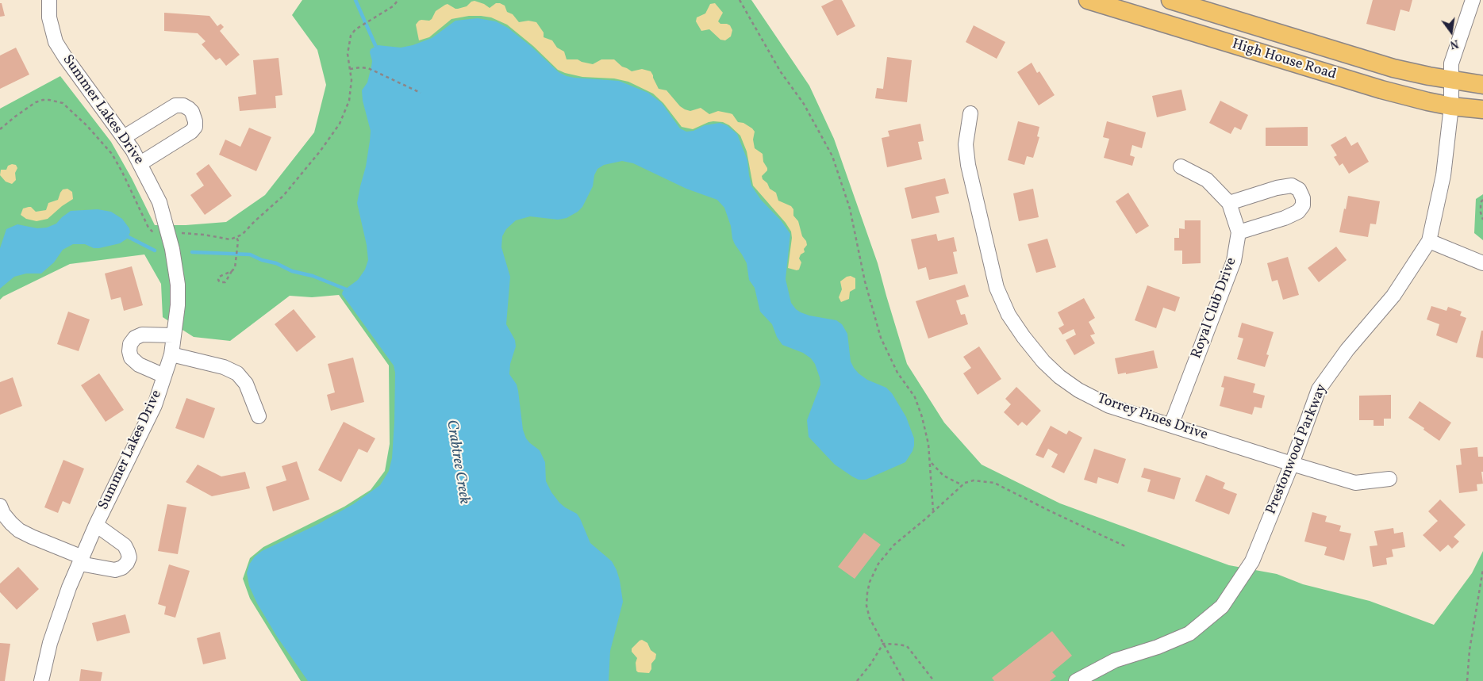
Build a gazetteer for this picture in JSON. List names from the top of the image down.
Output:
{
  "streets": {
    "main road": ["High House Road"],
    "street": [
      "Summer Lakes Drive",
      "Royal Club Drive",
      "Torrey Pines Drive",
      "Prestonwood Parkway"
    ]
  },
  "crossings": [
    ["High House Road", "Prestonwood Parkway"],
    ["Royal Club Drive", "Torrey Pines Drive"],
    ["Torrey Pines Drive", "Prestonwood Parkway"]
  ],
  "water": ["Crabtree Creek"],
  "north": "bottom"
}
